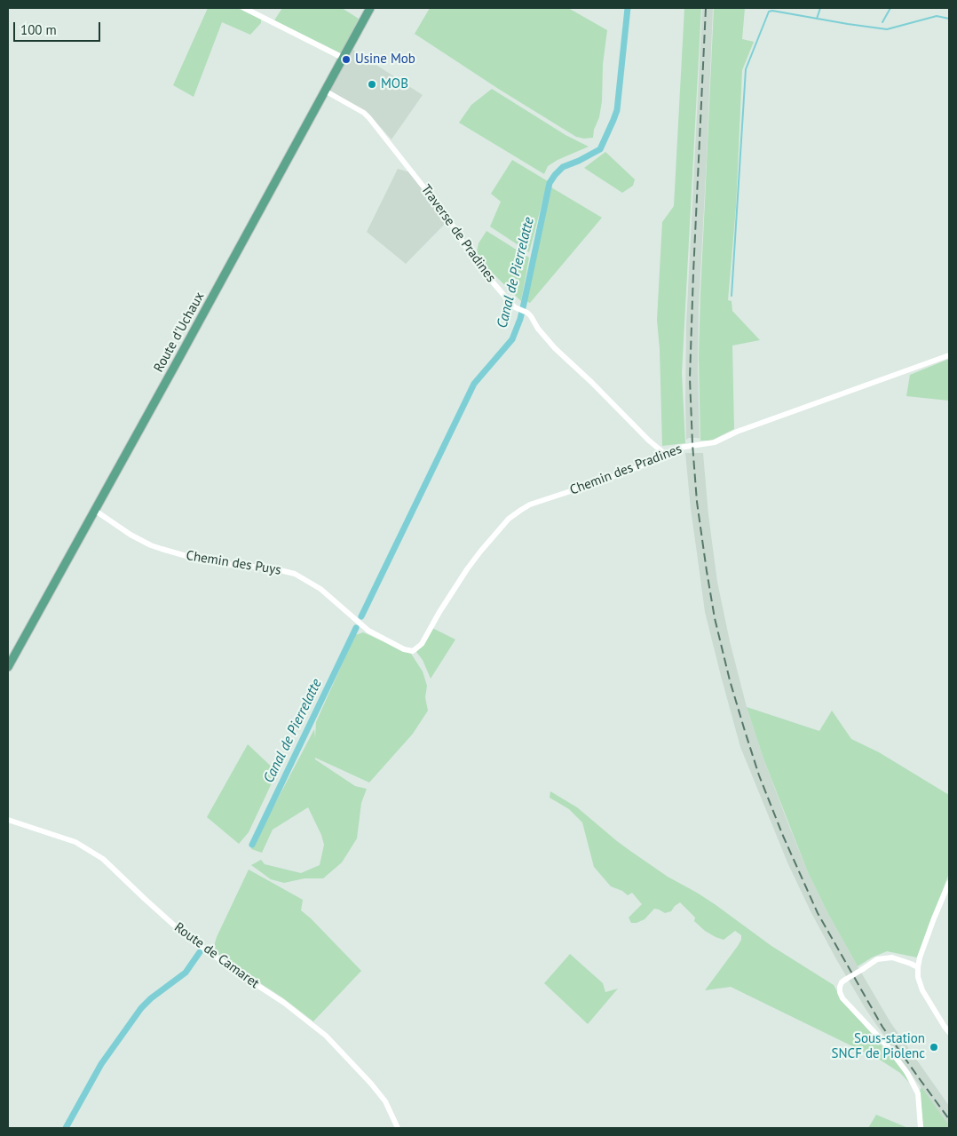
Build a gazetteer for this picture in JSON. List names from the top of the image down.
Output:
{
  "streets": {
    "main road": ["Route d'Uchaux"],
    "street": [
      "Traverse de Pradines",
      "Chemin des Pradines",
      "Chemin des Puys",
      "Route de Camaret"
    ]
  },
  "crossings": [
    ["Traverse de Pradines", "Route d'Uchaux"],
    ["Traverse de Pradines", "Chemin des Pradines"],
    ["Route d'Uchaux", "Chemin des Puys"],
    ["Chemin des Pradines", "Chemin des Puys"]
  ],
  "water": ["Canal de Pierrelatte"],
  "places": ["Usine Mob", "MOB", "Sous-station SNCF de Piolenc"],
  "scale_bar": "100 m"
}
